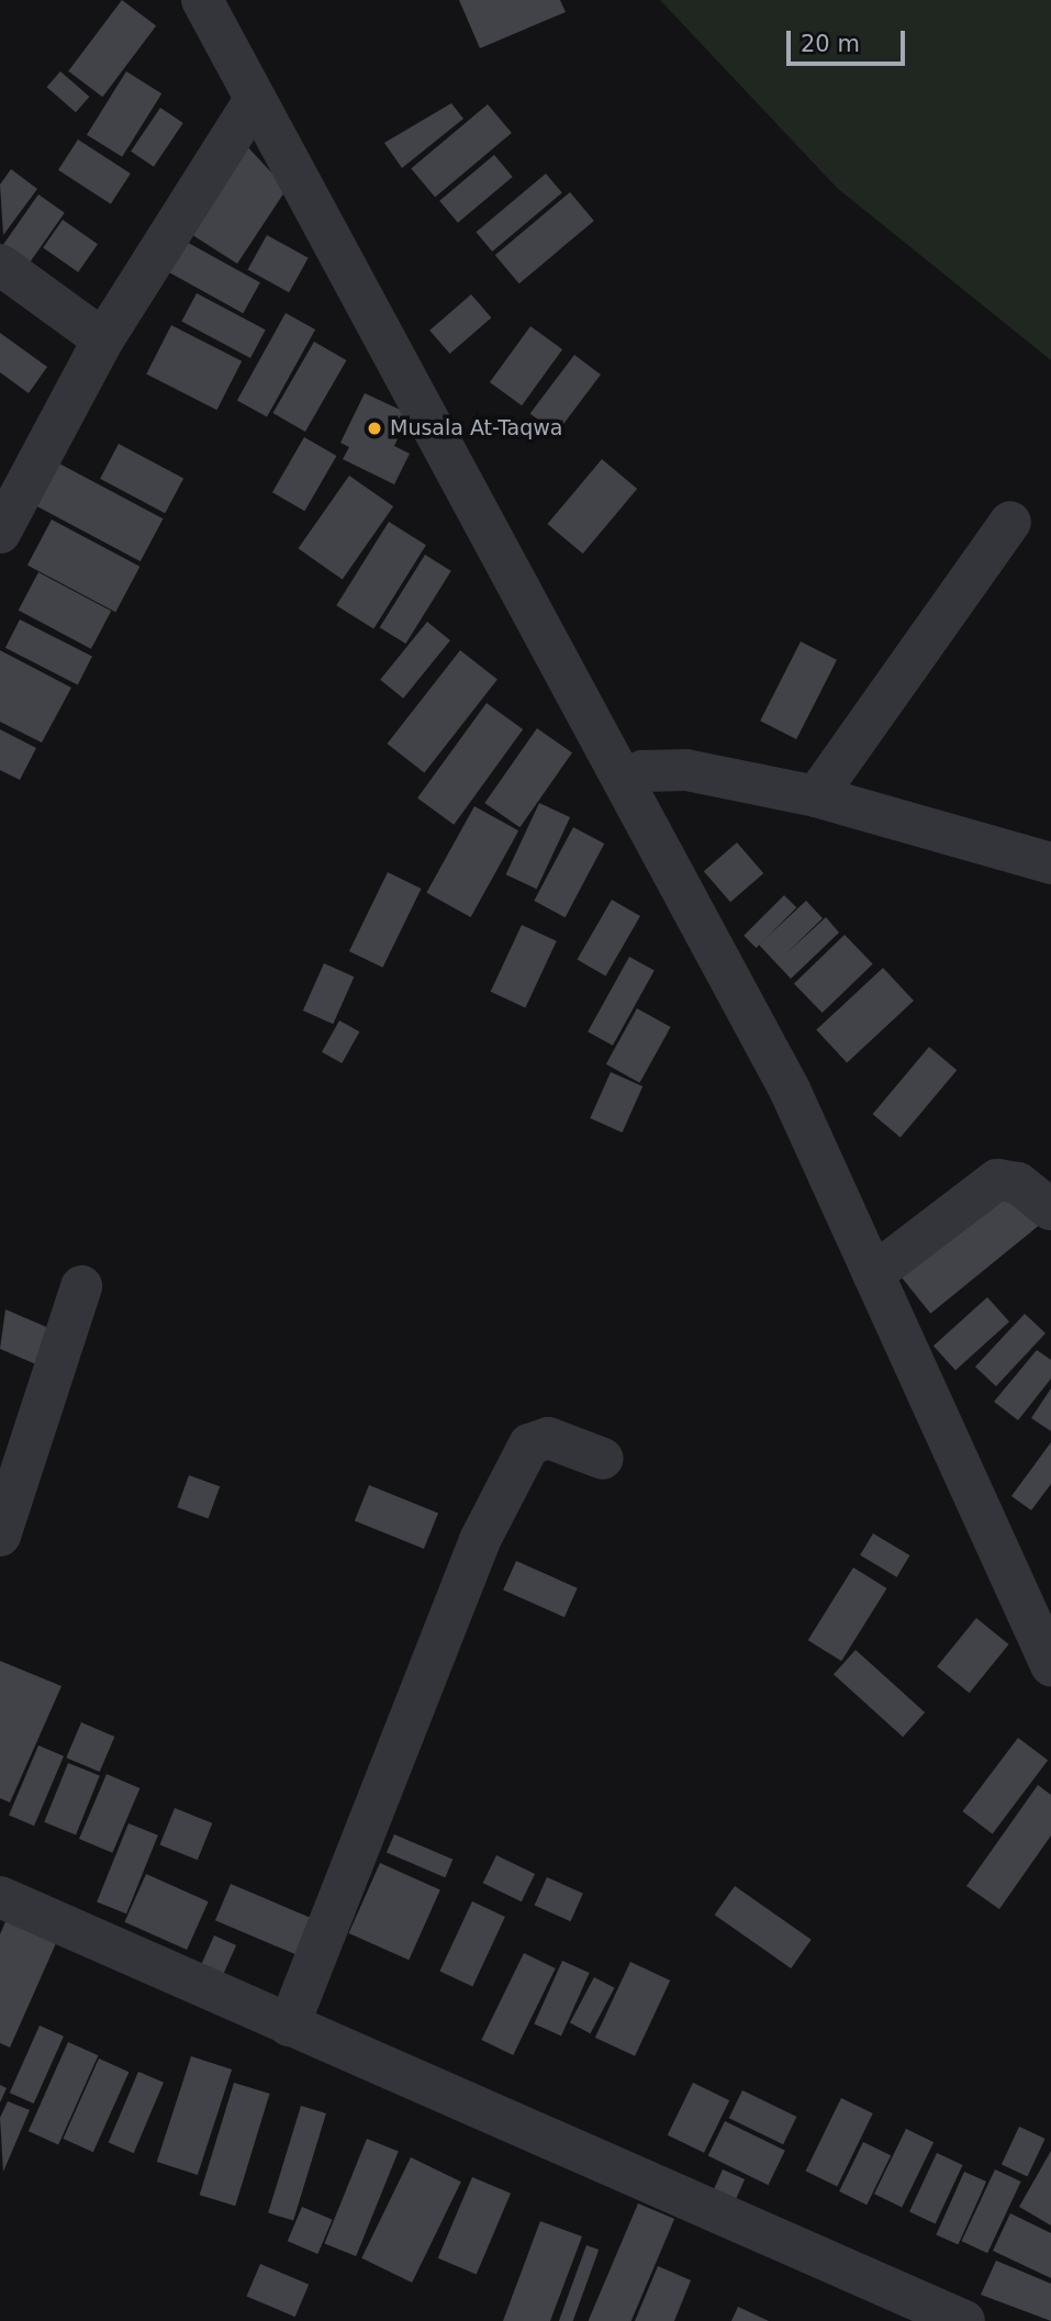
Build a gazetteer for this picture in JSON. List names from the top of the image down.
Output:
{
  "places": ["Musala At-Taqwa"],
  "scale_bar": "20 m"
}
